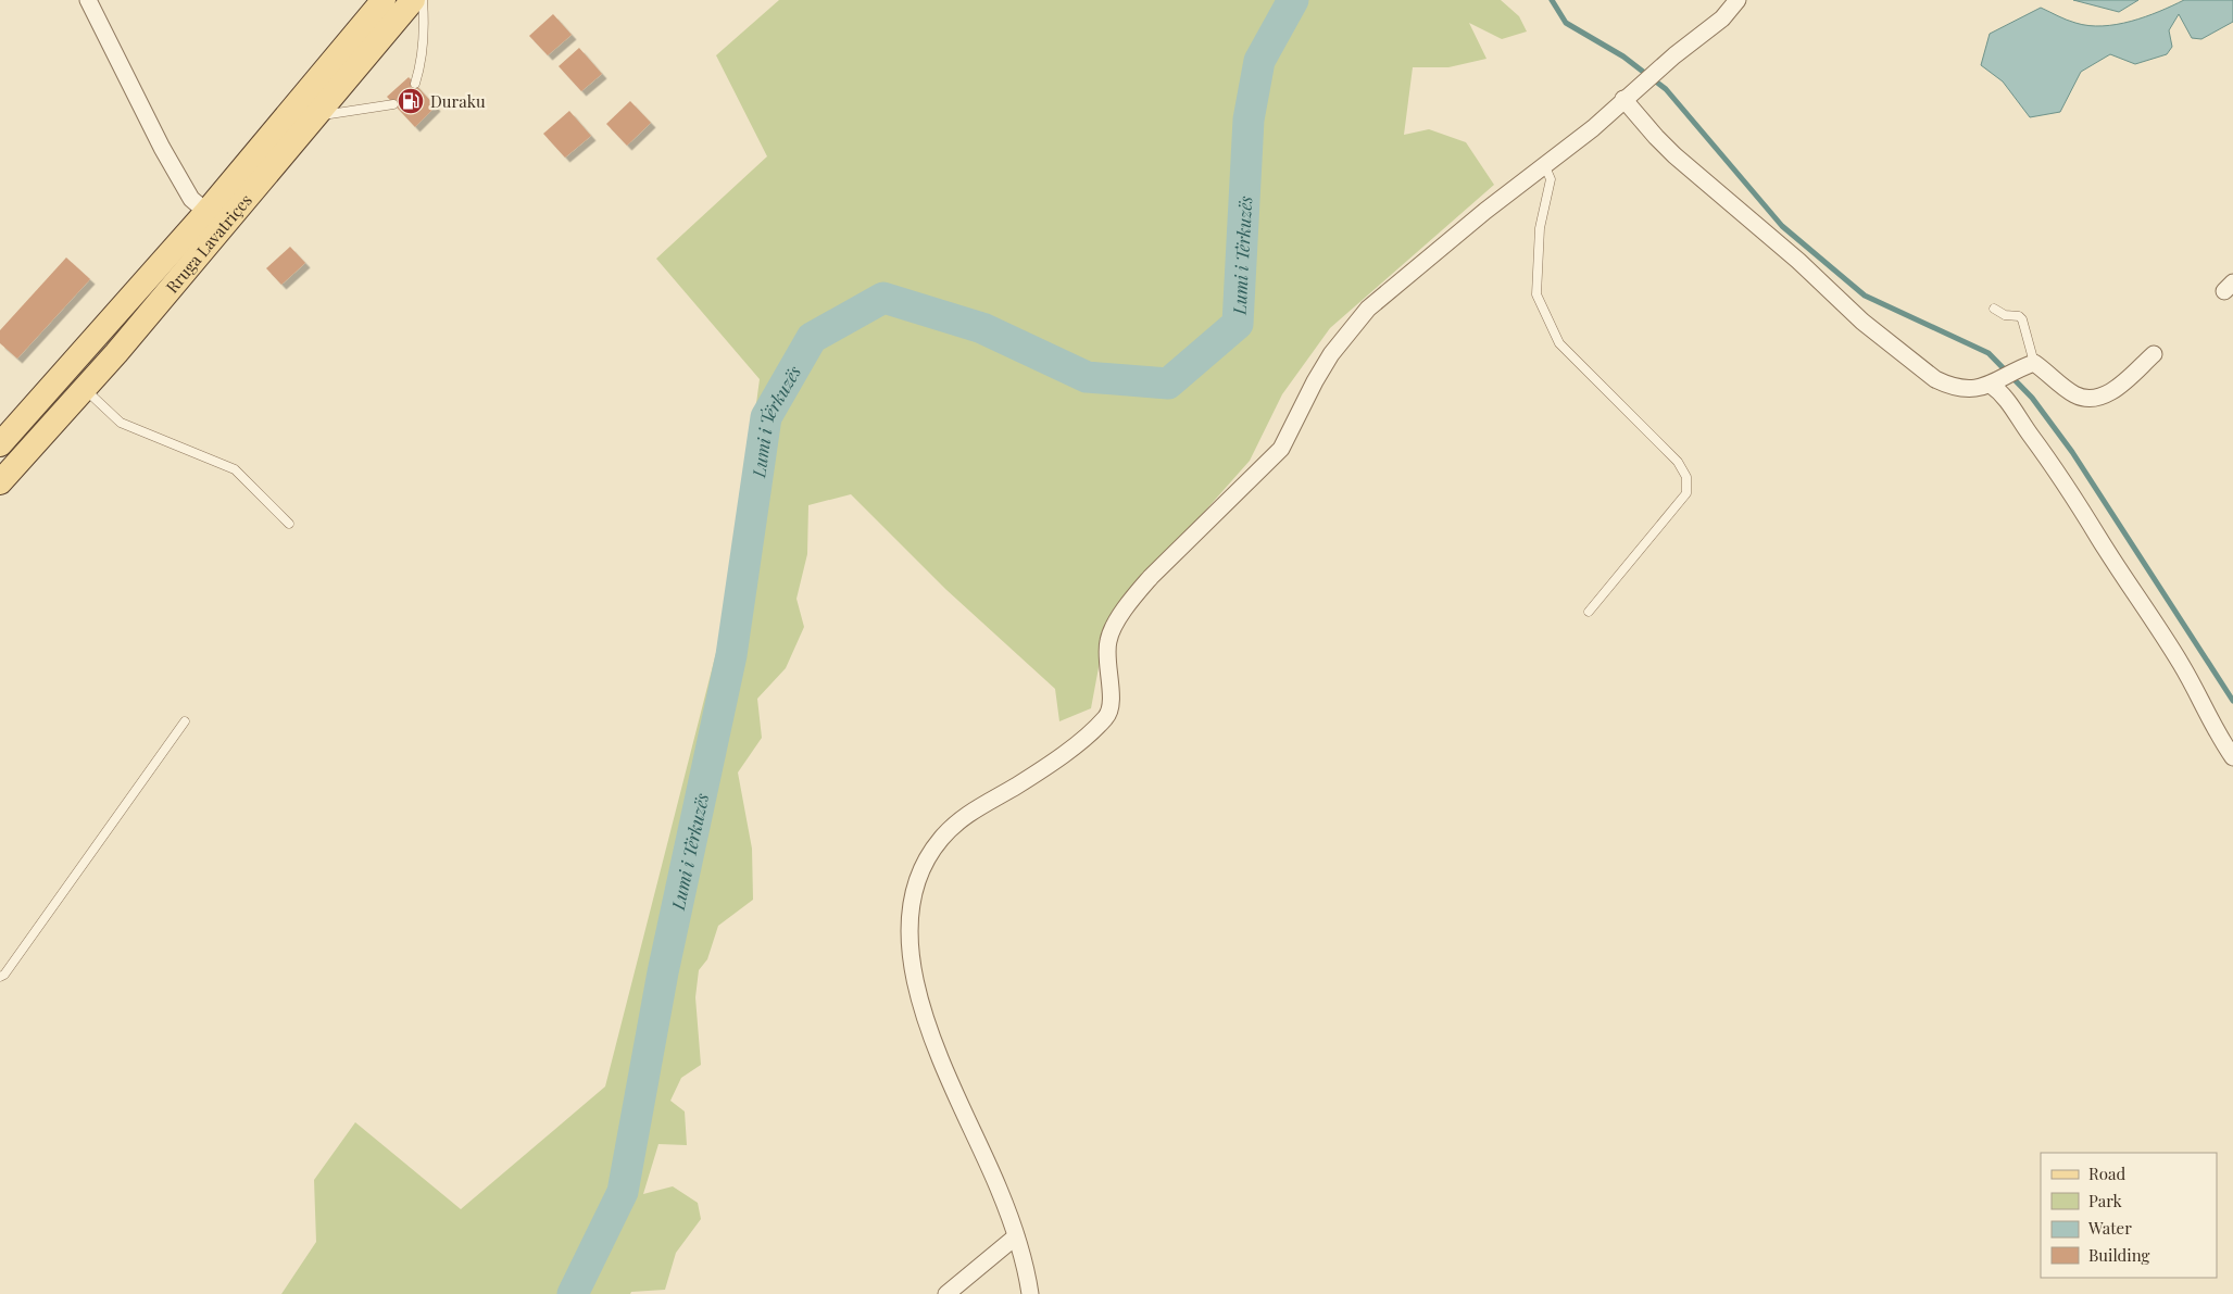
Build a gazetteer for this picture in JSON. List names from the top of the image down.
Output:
{
  "streets": {
    "main road": ["Rruga Lavatriçes"]
  },
  "water": ["Lumi i Tërkuzës"],
  "places": {
    "fuel station": ["Duraku"]
  },
  "legend": [
    "Road",
    "Park",
    "Water",
    "Building"
  ]
}
